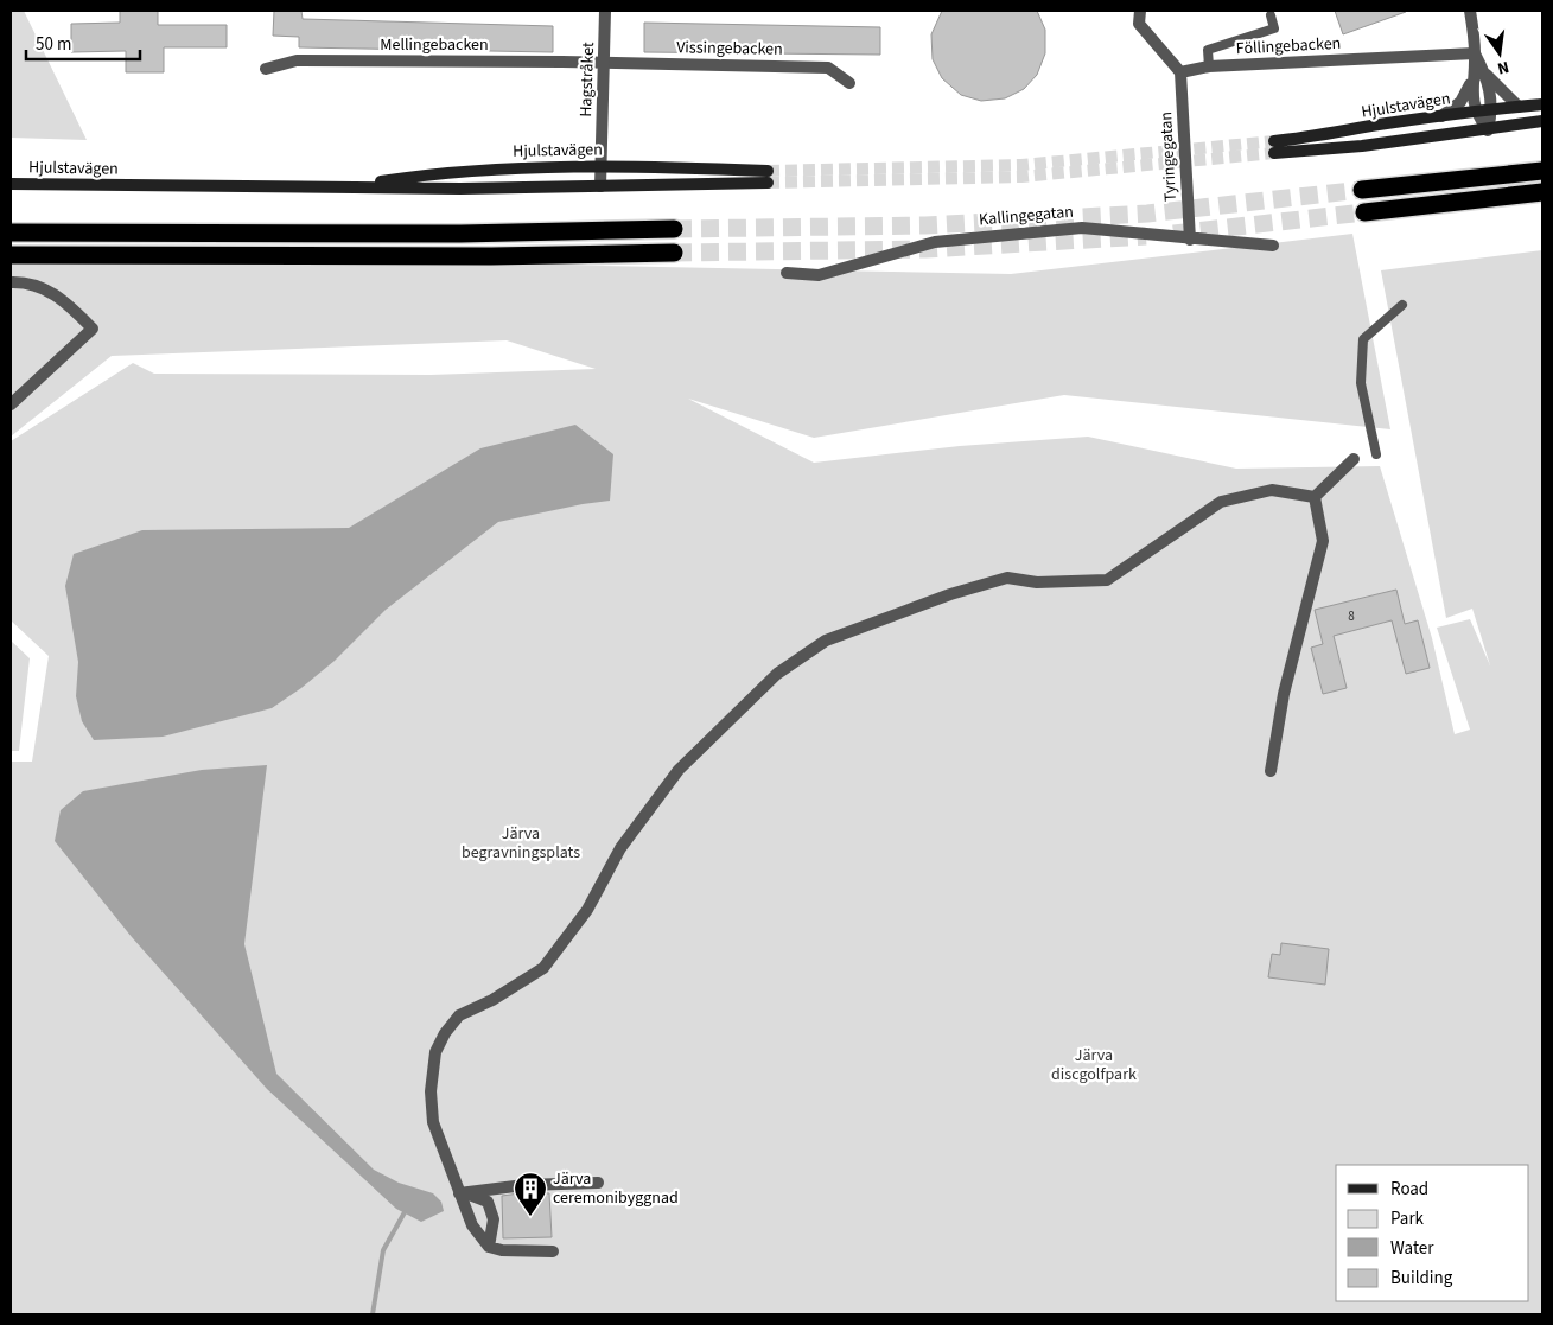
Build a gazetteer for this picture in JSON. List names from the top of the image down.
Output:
{
  "streets": {
    "main road": ["Hjulstavägen"],
    "street": [
      "Mellingebacken",
      "Föllingebacken",
      "Vissingebacken",
      "Hagstråket",
      "Tyringegatan",
      "Kallingegatan"
    ]
  },
  "crossings": [
    ["Mellingebacken", "Vissingebacken"],
    ["Mellingebacken", "Hagstråket"],
    ["Föllingebacken", "Tyringegatan"],
    ["Vissingebacken", "Hagstråket"],
    ["Hagstråket", "Hjulstavägen"],
    ["Tyringegatan", "Kallingegatan"]
  ],
  "parks": ["Järva begravningsplats", "Järva discgolfpark"],
  "places": {
    "building": ["Järva ceremonibyggnad"]
  },
  "house_numbers": ["8"],
  "legend": [
    "Road",
    "Park",
    "Water",
    "Building"
  ],
  "scale_bar": "50 m",
  "north": "bottom"
}
